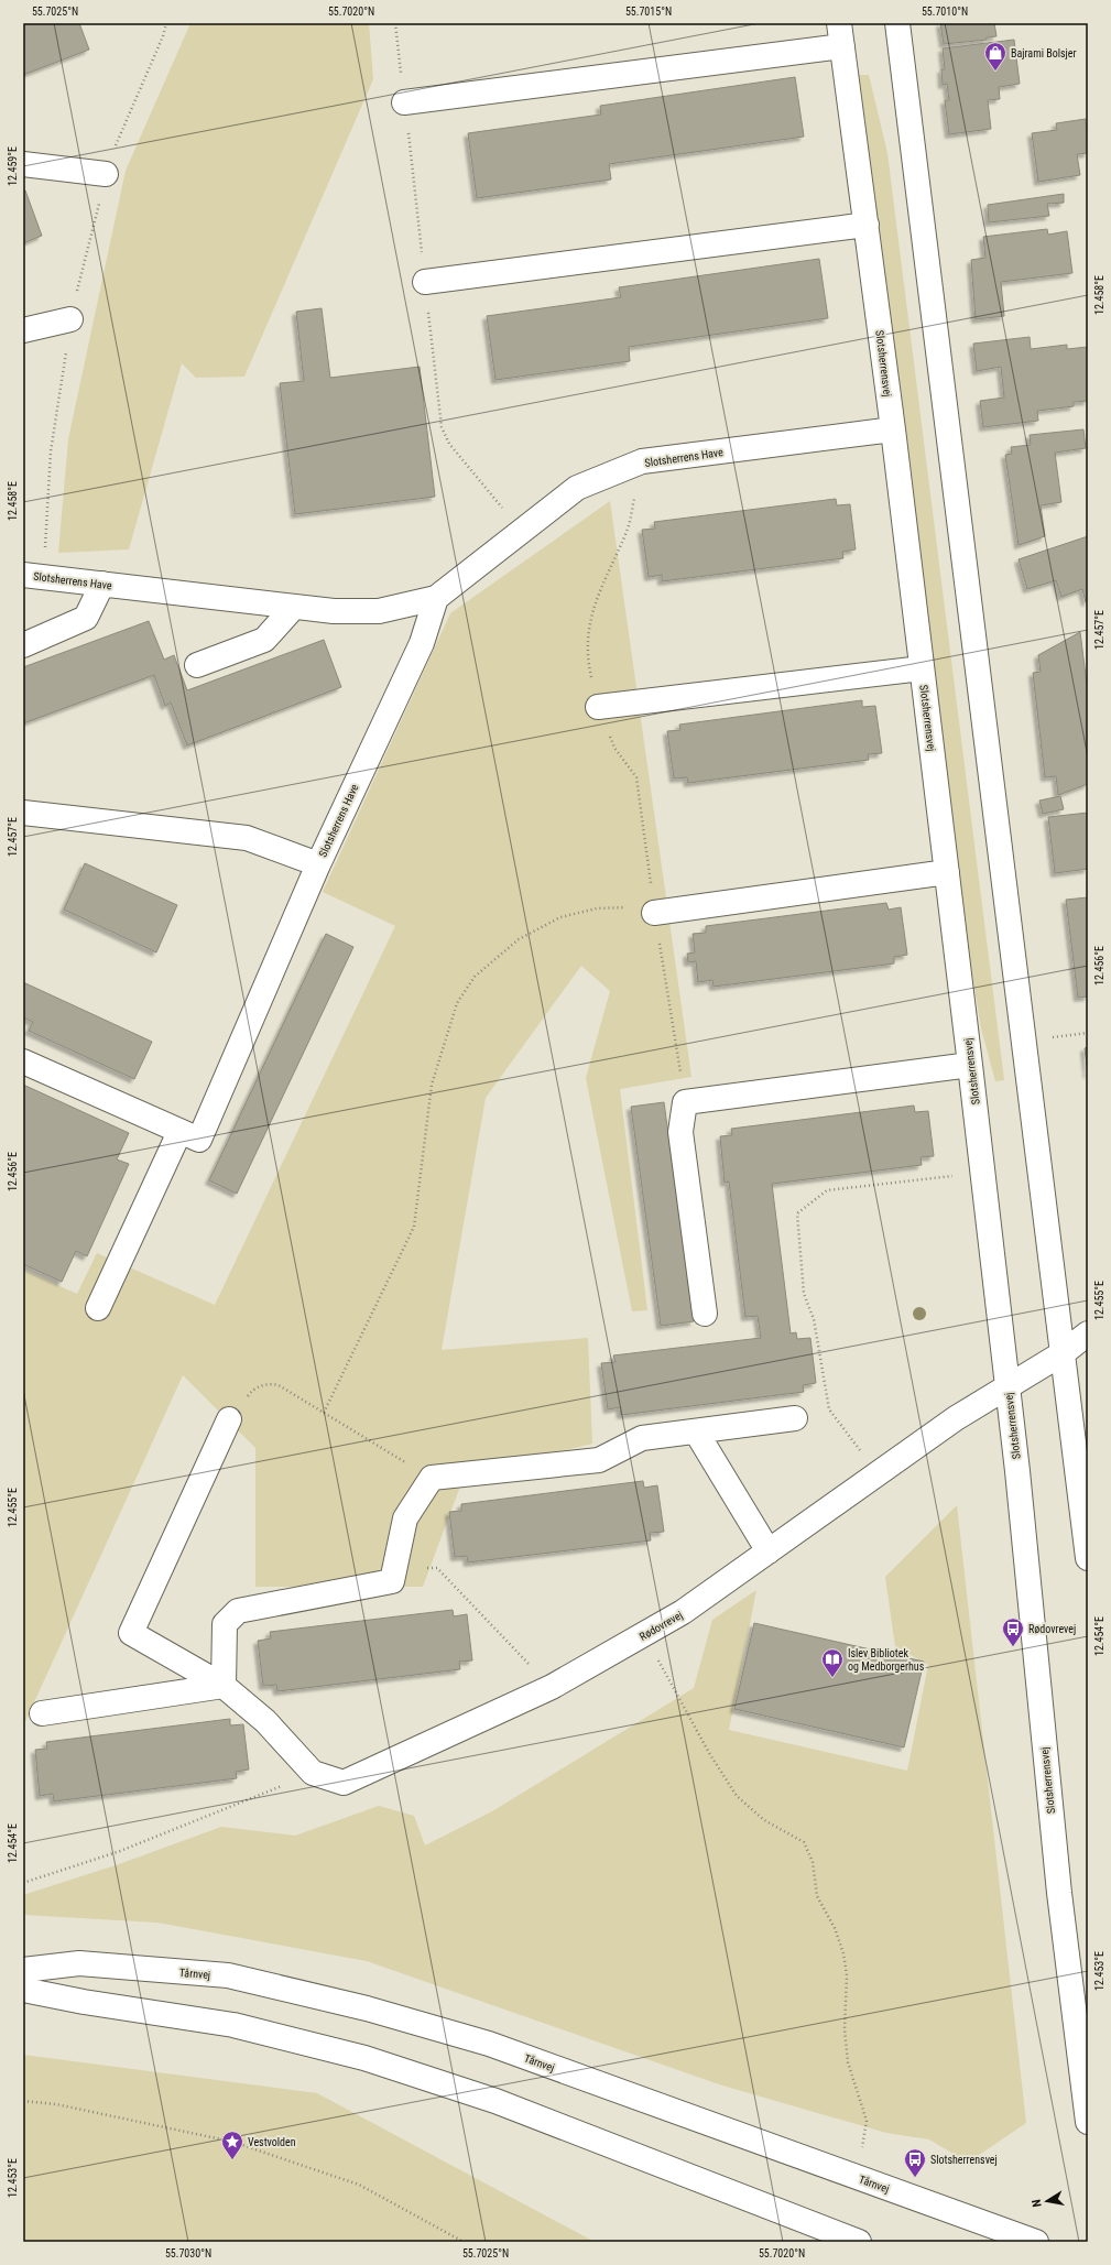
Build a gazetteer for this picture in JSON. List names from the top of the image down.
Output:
{
  "streets": {
    "street": [
      "Slotsherrensvej",
      "Slotsherrens Have",
      "Rødovrevej",
      "Tårnvej"
    ]
  },
  "crossings": [
    ["Slotsherrensvej", "Slotsherrens Have"],
    ["Slotsherrensvej", "Rødovrevej"]
  ],
  "places": {
    "shop": ["Bajrami Bolsjer"],
    "bus stop": ["Rødovrevej", "Slotsherrensvej"],
    "library": ["Islev Bibliotek og Medborgerhus"],
    "place": ["Vestvolden"]
  },
  "north": "left",
  "coordinates": [
    "55.7025°N",
    "55.7020°N",
    "55.7015°N",
    "55.7010°N",
    "12.459°E",
    "12.458°E",
    "12.457°E",
    "12.456°E",
    "12.455°E",
    "12.454°E",
    "12.453°E",
    "55.7030°N"
  ]
}
